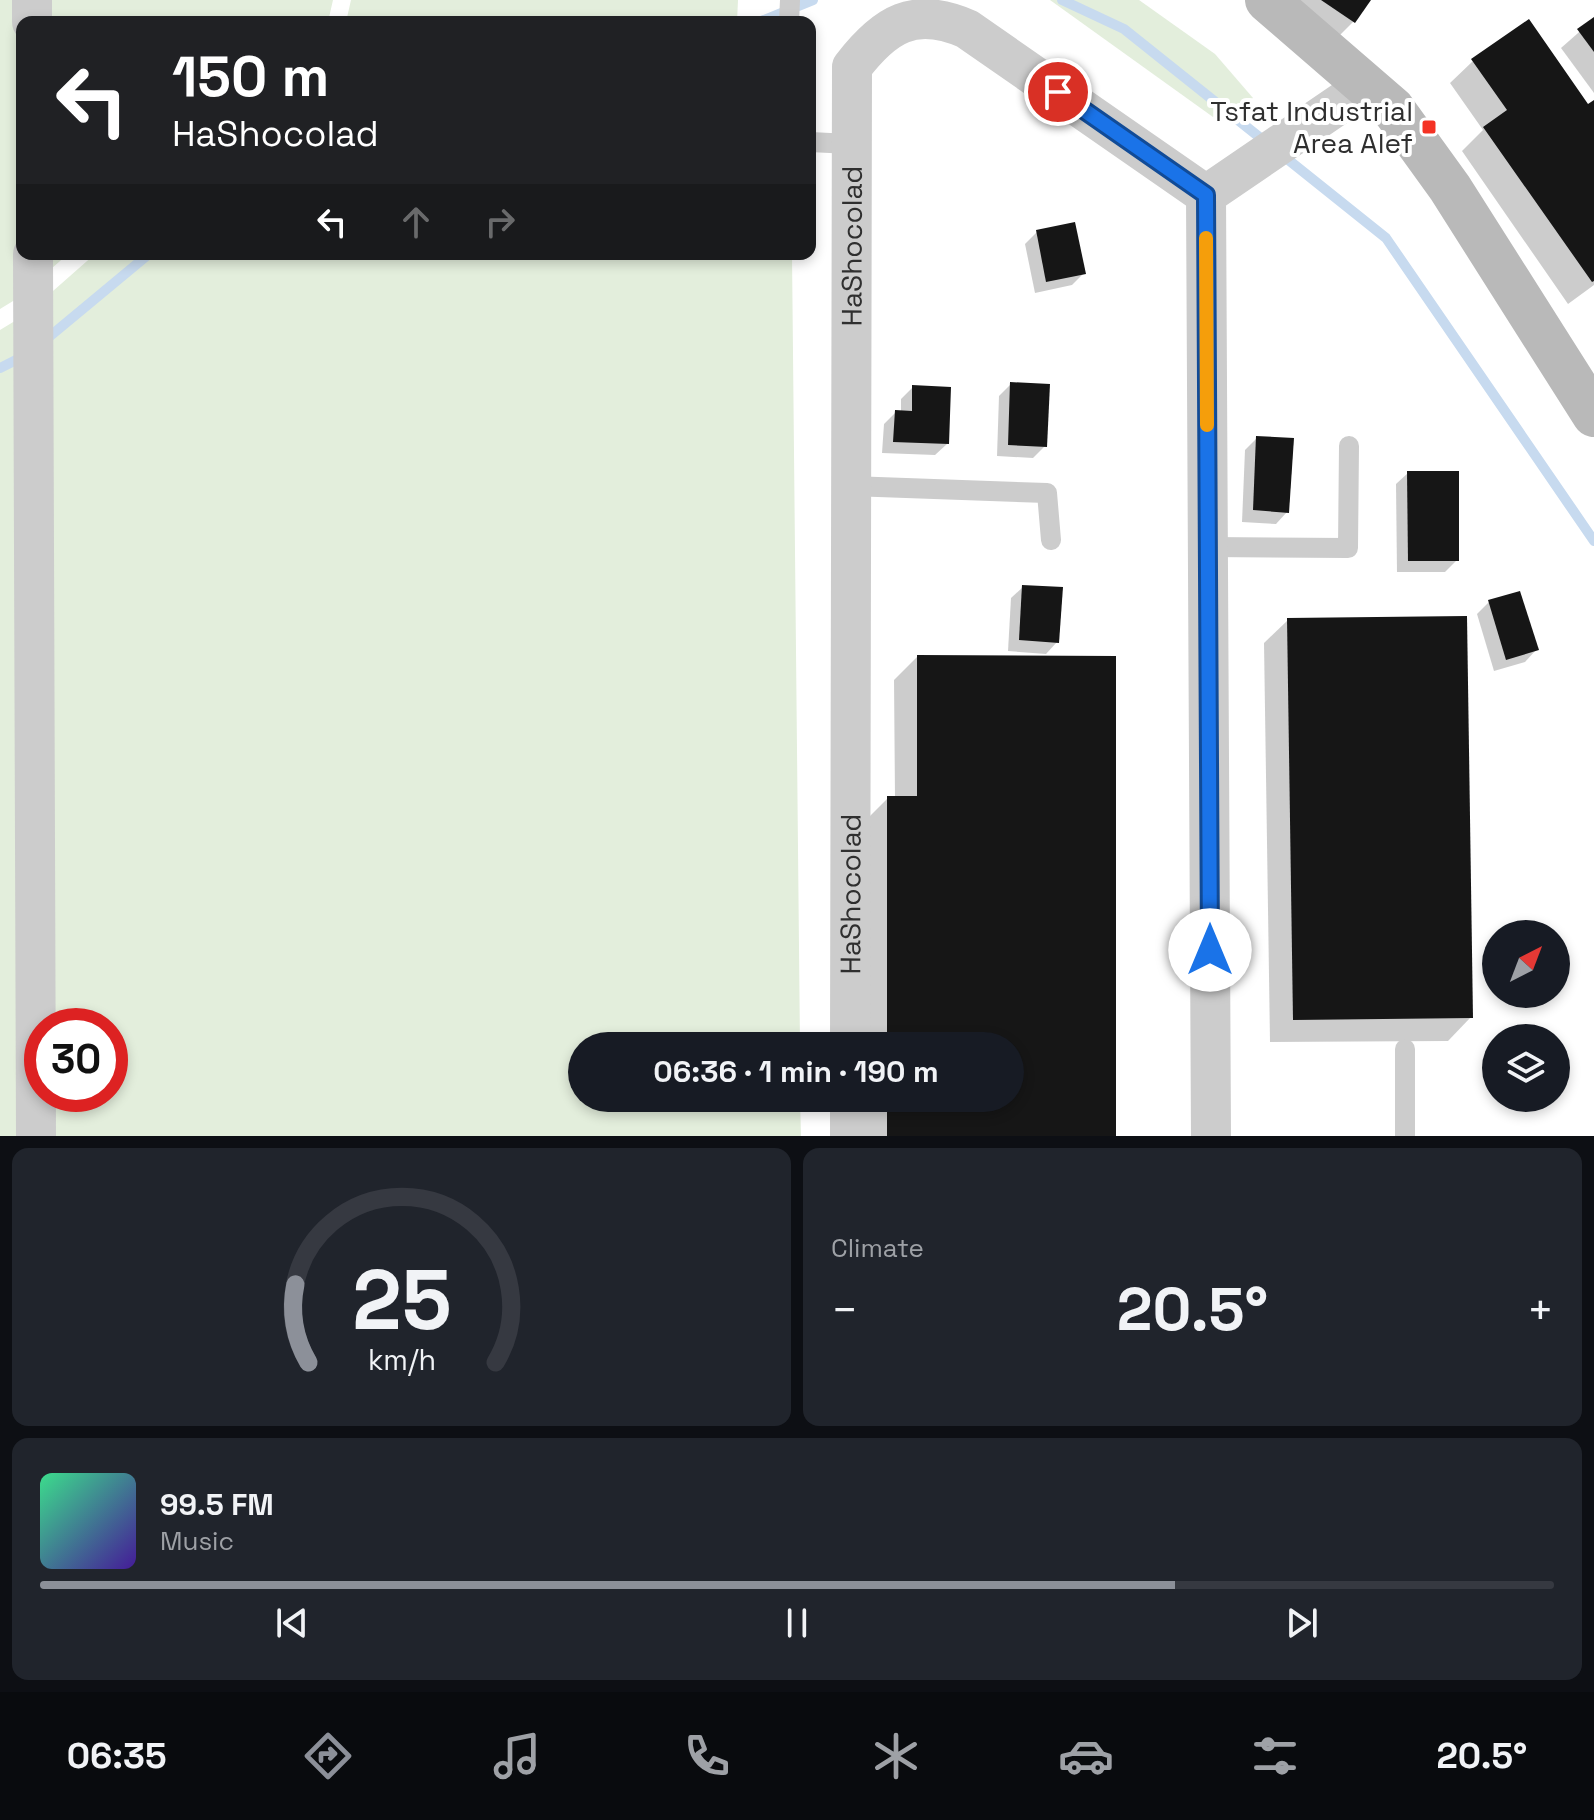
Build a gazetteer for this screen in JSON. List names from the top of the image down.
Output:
{
  "streets": {
    "street": ["HaShocolad"]
  },
  "places": {
    "transit": ["Tsfat Industrial Area Alef"]
  },
  "north": "top right",
  "page": {
    "turn": ["150 m", "HaShocolad"],
    "limit": "30",
    "trip": "06:36 · 1 min · 190 m",
    "tile": "Climate",
    "heat": ["−", "20.5°", "+"],
    "song": ["99.5 FM", "Music"],
    "tabs": ["06:35", "20.5°"],
    "gauge": ["25", "km/h"]
  }
}
